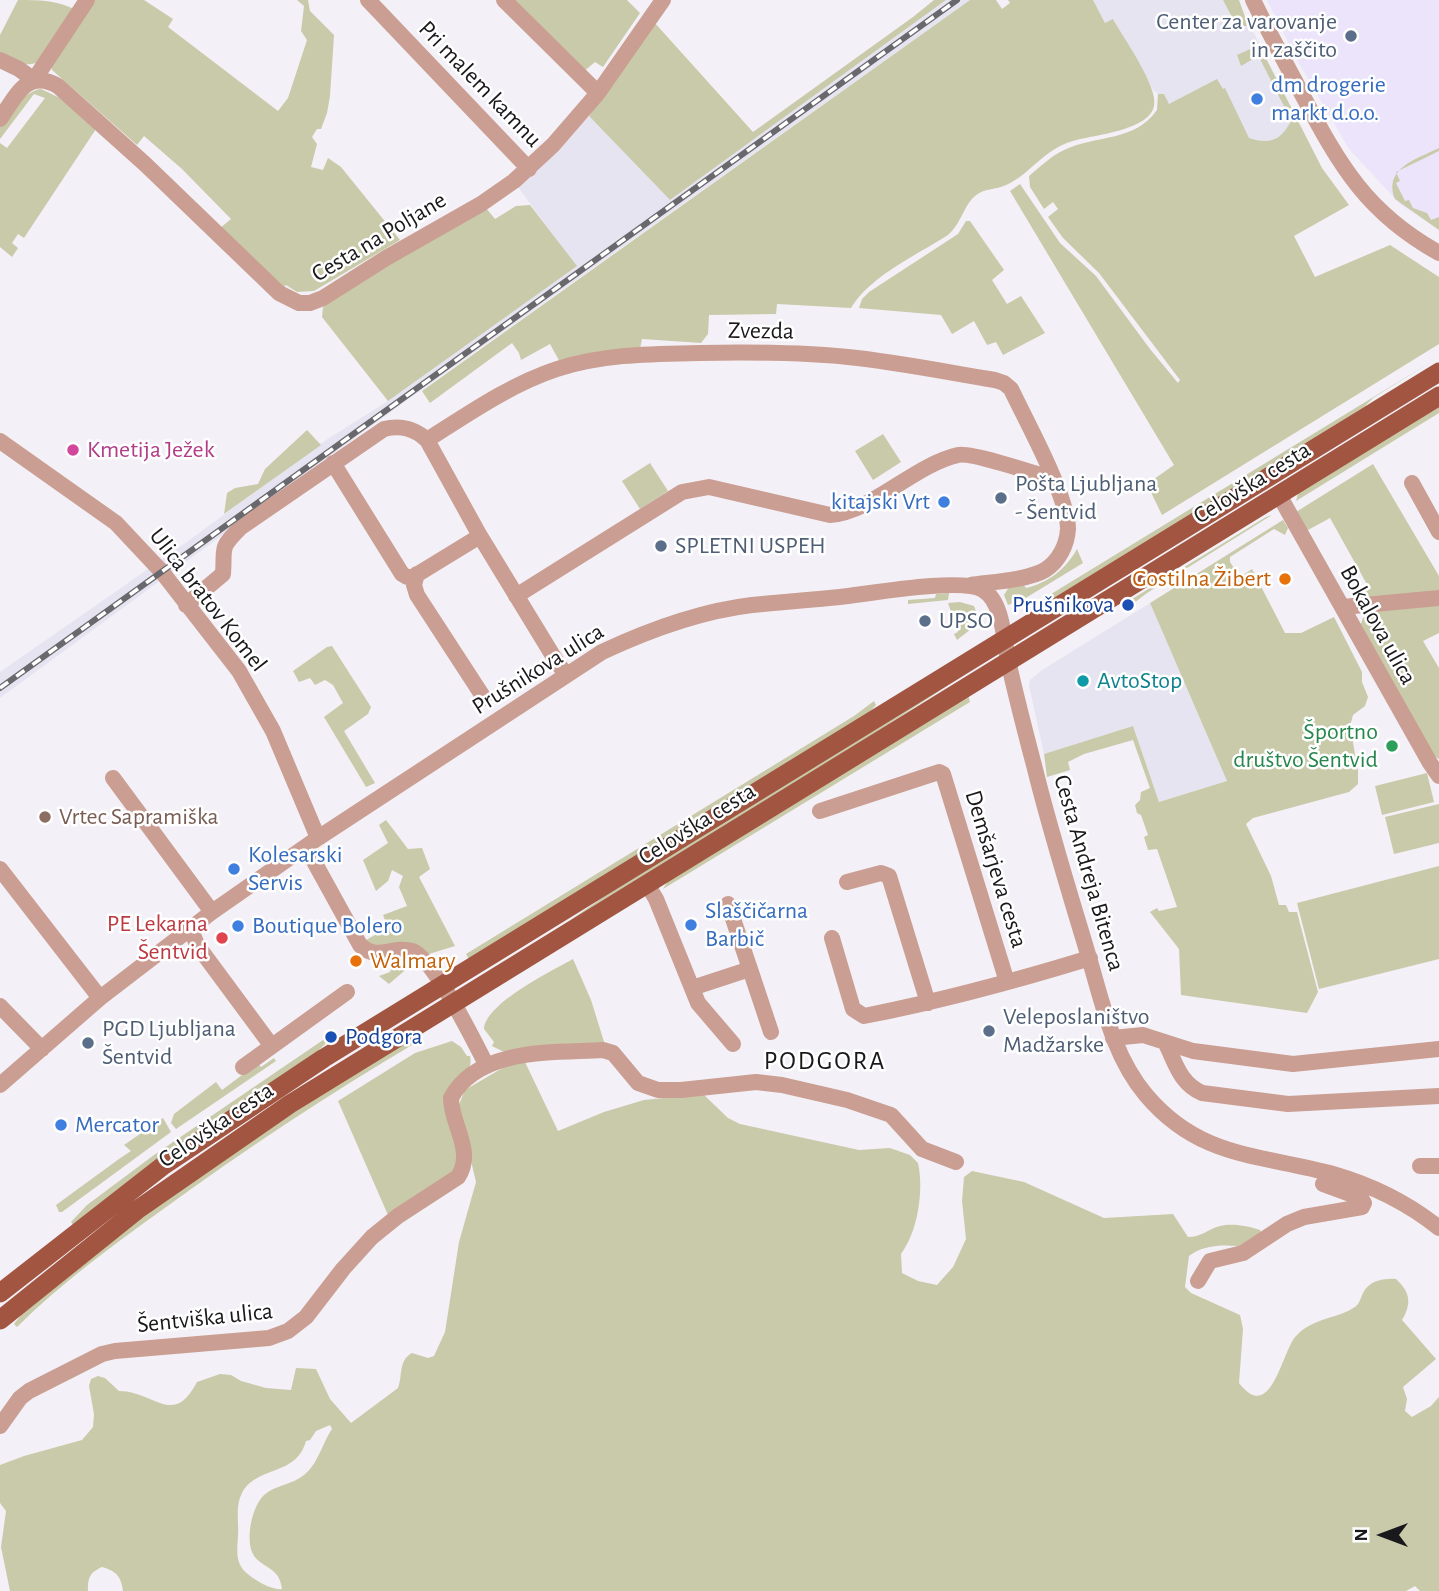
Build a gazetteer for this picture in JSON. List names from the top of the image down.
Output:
{
  "streets": {
    "main road": ["Celovška cesta"],
    "street": [
      "Pri malem kamnu",
      "Cesta na Poljane",
      "Zvezda",
      "Ulica bratov Komel",
      "Bokalova ulica",
      "Prušnikova ulica",
      "Demšarjeva cesta",
      "Cesta Andreja Bitenca",
      "Šentviška ulica"
    ]
  },
  "crossings": [
    ["Pri malem kamnu", "Cesta na Poljane"],
    ["Zvezda", "Prušnikova ulica"],
    ["Celovška cesta", "Ulica bratov Komel"],
    ["Celovška cesta", "Bokalova ulica"],
    ["Celovška cesta", "Cesta Andreja Bitenca"],
    ["Ulica bratov Komel", "Prušnikova ulica"]
  ],
  "districts": ["PODGORA"],
  "places": [
    "Center za varovanje in zaščito",
    "dm drogerie markt d.o.o.",
    "Kmetija Ježek",
    "Pošta Ljubljana - Šentvid",
    "kitajski Vrt",
    "SPLETNI USPEH",
    "Gostilna Žibert",
    "Prušnikova",
    "UPSO",
    "AvtoStop",
    "Športno društvo Šentvid",
    "Vrtec Sapramiška",
    "Kolesarski Servis",
    "Slaščičarna Barbič",
    "Boutique Bolero",
    "PE Lekarna Šentvid",
    "Walmary",
    "Veleposlaništvo Madžarske",
    "Podgora",
    "PGD Ljubljana Šentvid",
    "Mercator"
  ],
  "north": "left"
}
